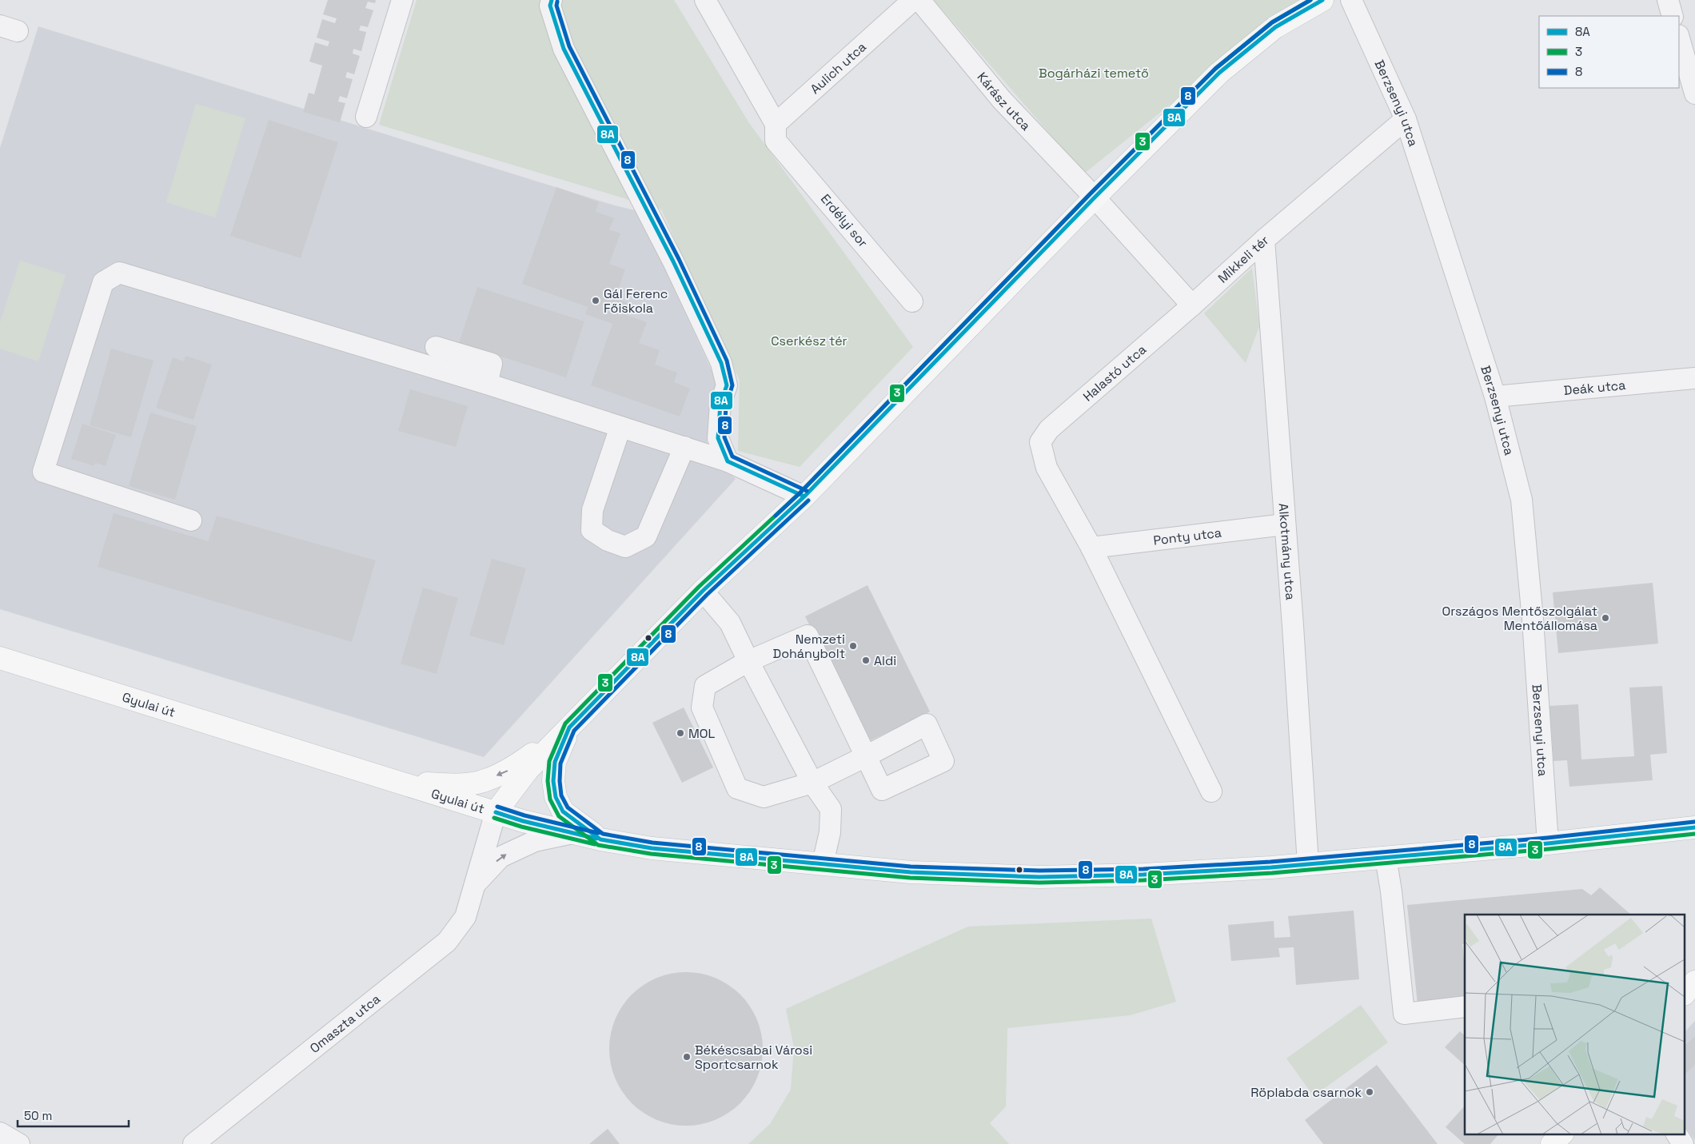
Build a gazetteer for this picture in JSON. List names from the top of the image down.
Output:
{
  "streets": {
    "main road": ["Gyulai út"],
    "street": [
      "Aulich utca",
      "Kárász utca",
      "Berzsenyi utca",
      "Erdélyi sor",
      "Mikkeli tér",
      "Halastó utca",
      "Deák utca",
      "Ponty utca",
      "Alkotmány utca",
      "Omaszta utca"
    ]
  },
  "crossings": [
    ["Aulich utca", "Erdélyi sor"],
    ["Berzsenyi utca", "Mikkeli tér"],
    ["Berzsenyi utca", "Deák utca"],
    ["Berzsenyi utca", "Gyulai út"],
    ["Mikkeli tér", "Halastó utca"],
    ["Mikkeli tér", "Alkotmány utca"],
    ["Halastó utca", "Ponty utca"],
    ["Ponty utca", "Alkotmány utca"],
    ["Alkotmány utca", "Gyulai út"],
    ["Gyulai út", "Omaszta utca"]
  ],
  "parks": ["Bogárházi temető", "Cserkész tér"],
  "places": [
    "Gál Ferenc Főiskola",
    "Országos Mentőszolgálat Mentőállomása",
    "Nemzeti Dohánybolt",
    "Aldi",
    "MOL",
    "Békéscsabai Városi Sportcsarnok",
    "Röplabda csarnok"
  ],
  "lines": ["transit line 8A", "transit line 3", "transit line 8"],
  "legend": ["8A", "3", "8"],
  "scale_bar": "50 m"
}
